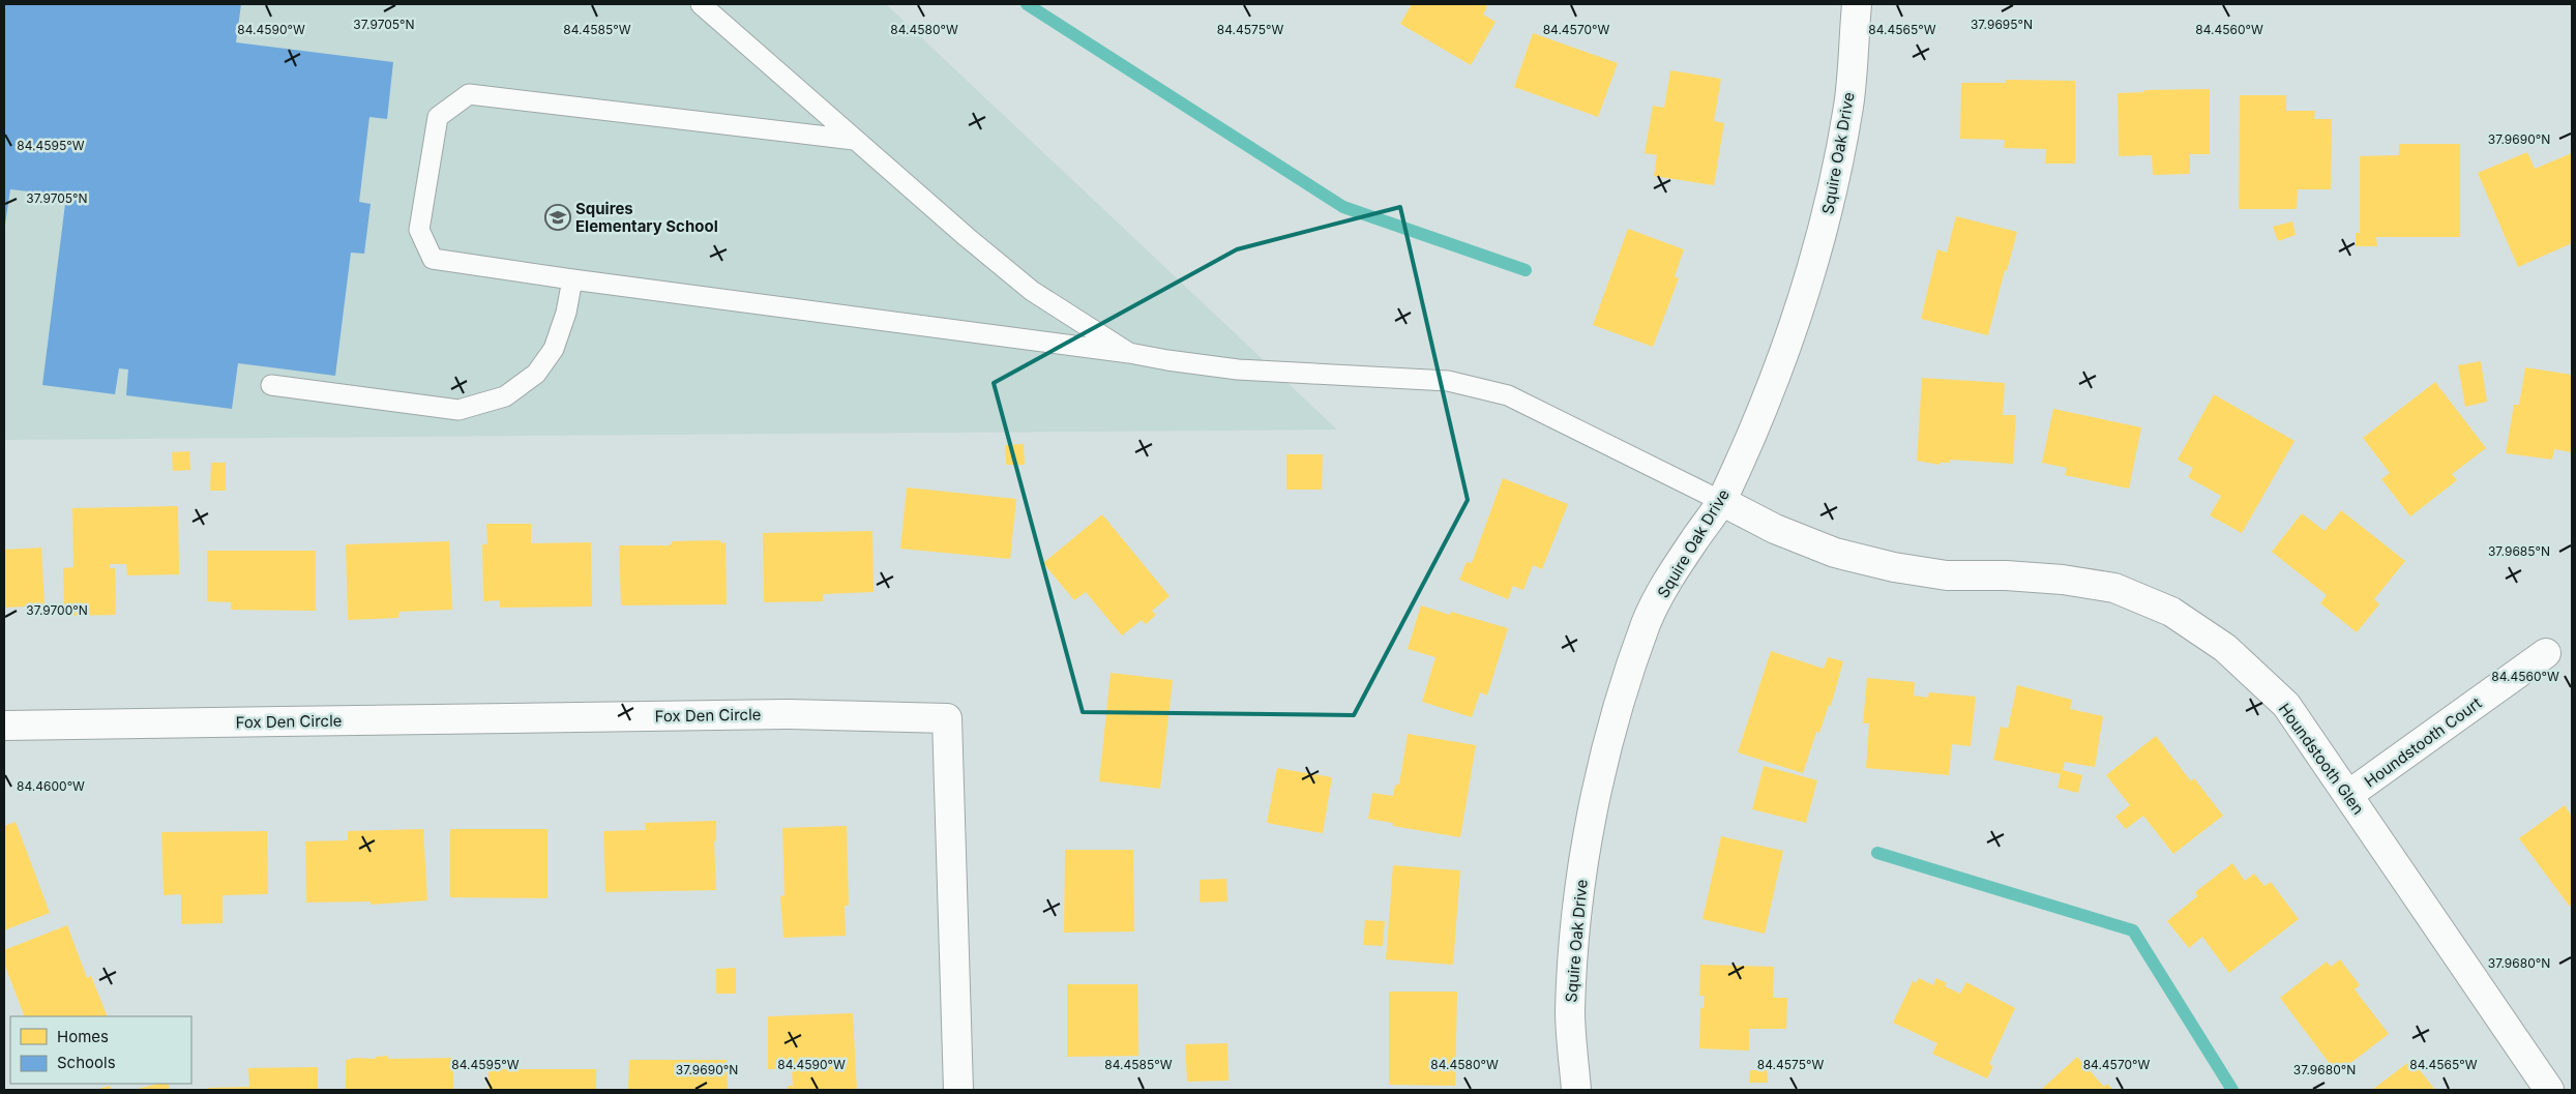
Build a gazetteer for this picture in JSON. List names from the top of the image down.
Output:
{
  "streets": {
    "street": [
      "Squire Oak Drive",
      "Fox Den Circle",
      "Houndstooth Court",
      "Houndstooth Glen"
    ]
  },
  "crossings": [
    ["Squire Oak Drive", "Houndstooth Glen"],
    ["Houndstooth Court", "Houndstooth Glen"]
  ],
  "places": {
    "school or university": ["Squires Elementary School"]
  },
  "legend": ["Homes", "Schools"],
  "coordinates": [
    "37.9705°N",
    "37.9695°N",
    "84.4590°W",
    "84.4585°W",
    "84.4580°W",
    "84.4575°W",
    "84.4570°W",
    "84.4565°W",
    "84.4560°W",
    "37.9690°N",
    "84.4595°W",
    "37.9685°N",
    "37.9700°N",
    "84.4600°W",
    "37.9680°N"
  ]
}
